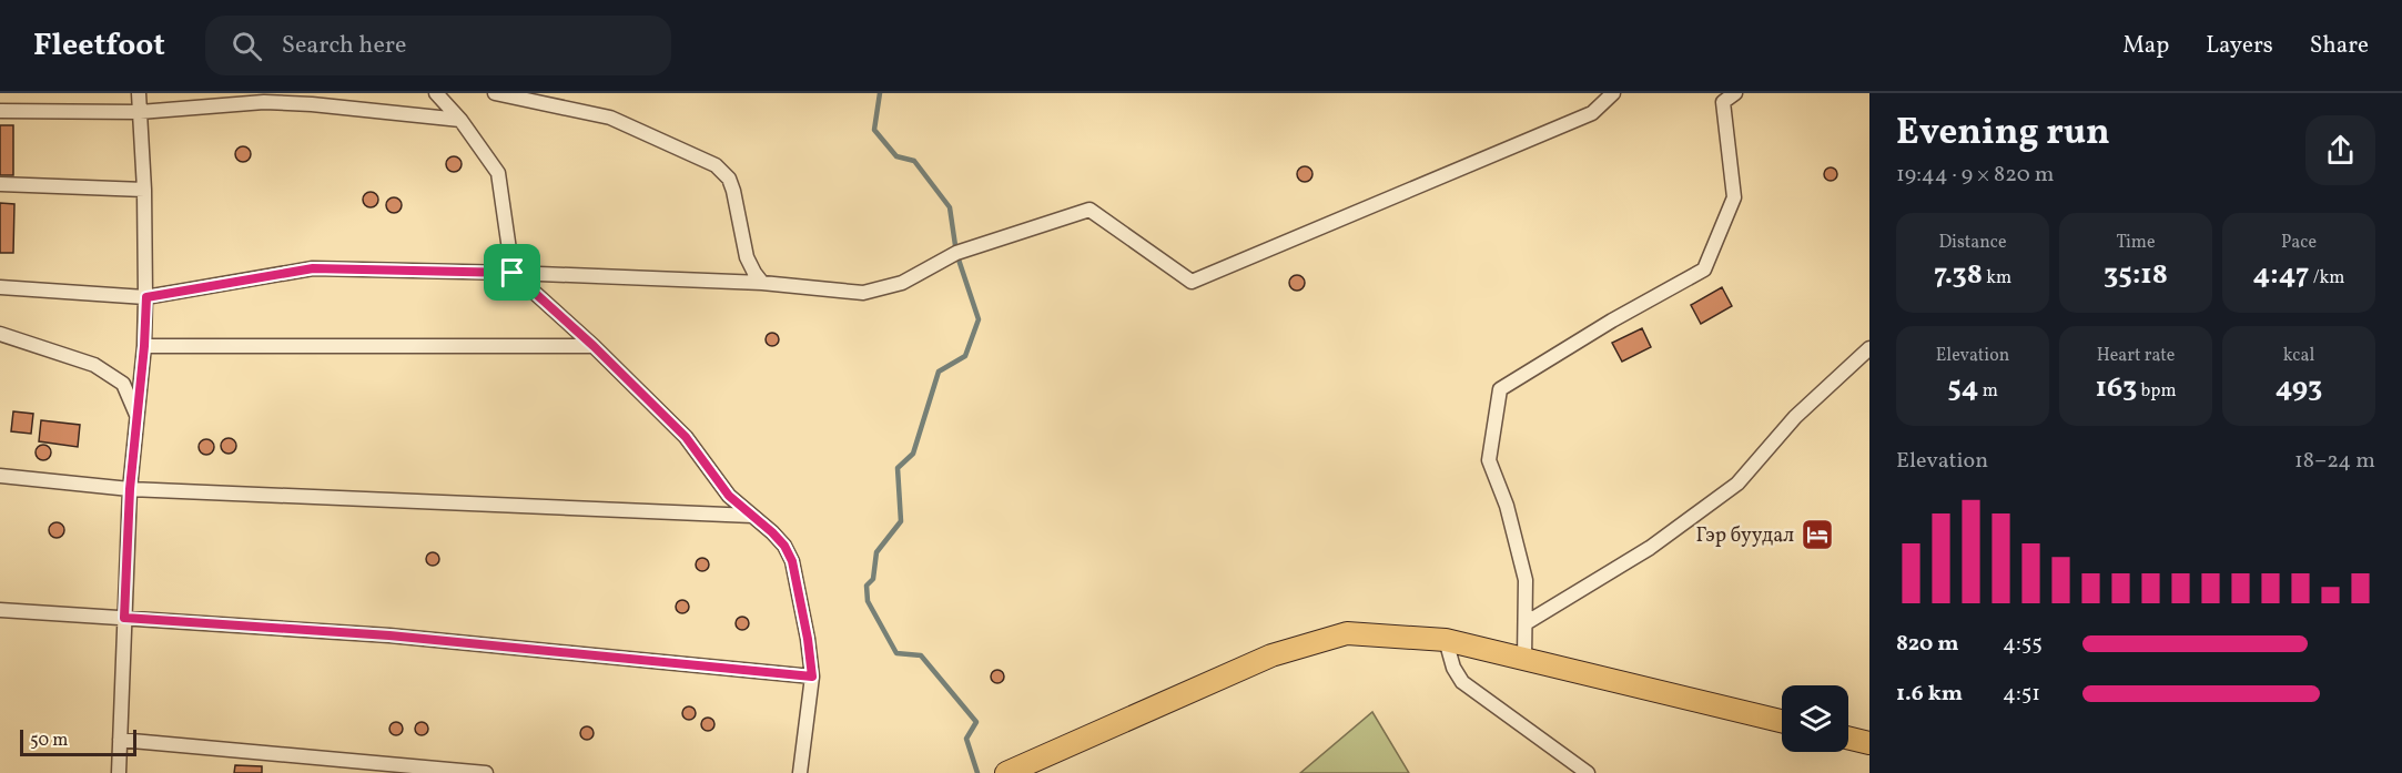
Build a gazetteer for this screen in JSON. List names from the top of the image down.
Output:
{
  "places": {
    "hotel": ["Гэр буудал"]
  },
  "scale_bar": "50 m",
  "page": {
    "header": "Fleetfoot",
    "search": "Search here",
    "nav": ["Map", "Layers", "Share"],
    "heading": ["Evening run", "19:44 · 9 × 820 m"],
    "stats": [
      ["Distance", "7.38 km"],
      ["Time", "35:18"],
      ["Pace", "4:47 /km"],
      ["Elevation", "54 m"],
      ["Heart rate", "163 bpm"],
      ["kcal", "493"]
    ],
    "chart": ["Elevation", "18–24 m"],
    "list": [
      {
        "name": "820 m",
        "note": "4:55"
      },
      {
        "name": "1.6 km",
        "note": "4:51"
      }
    ],
    "scale": "50 m"
  }
}
